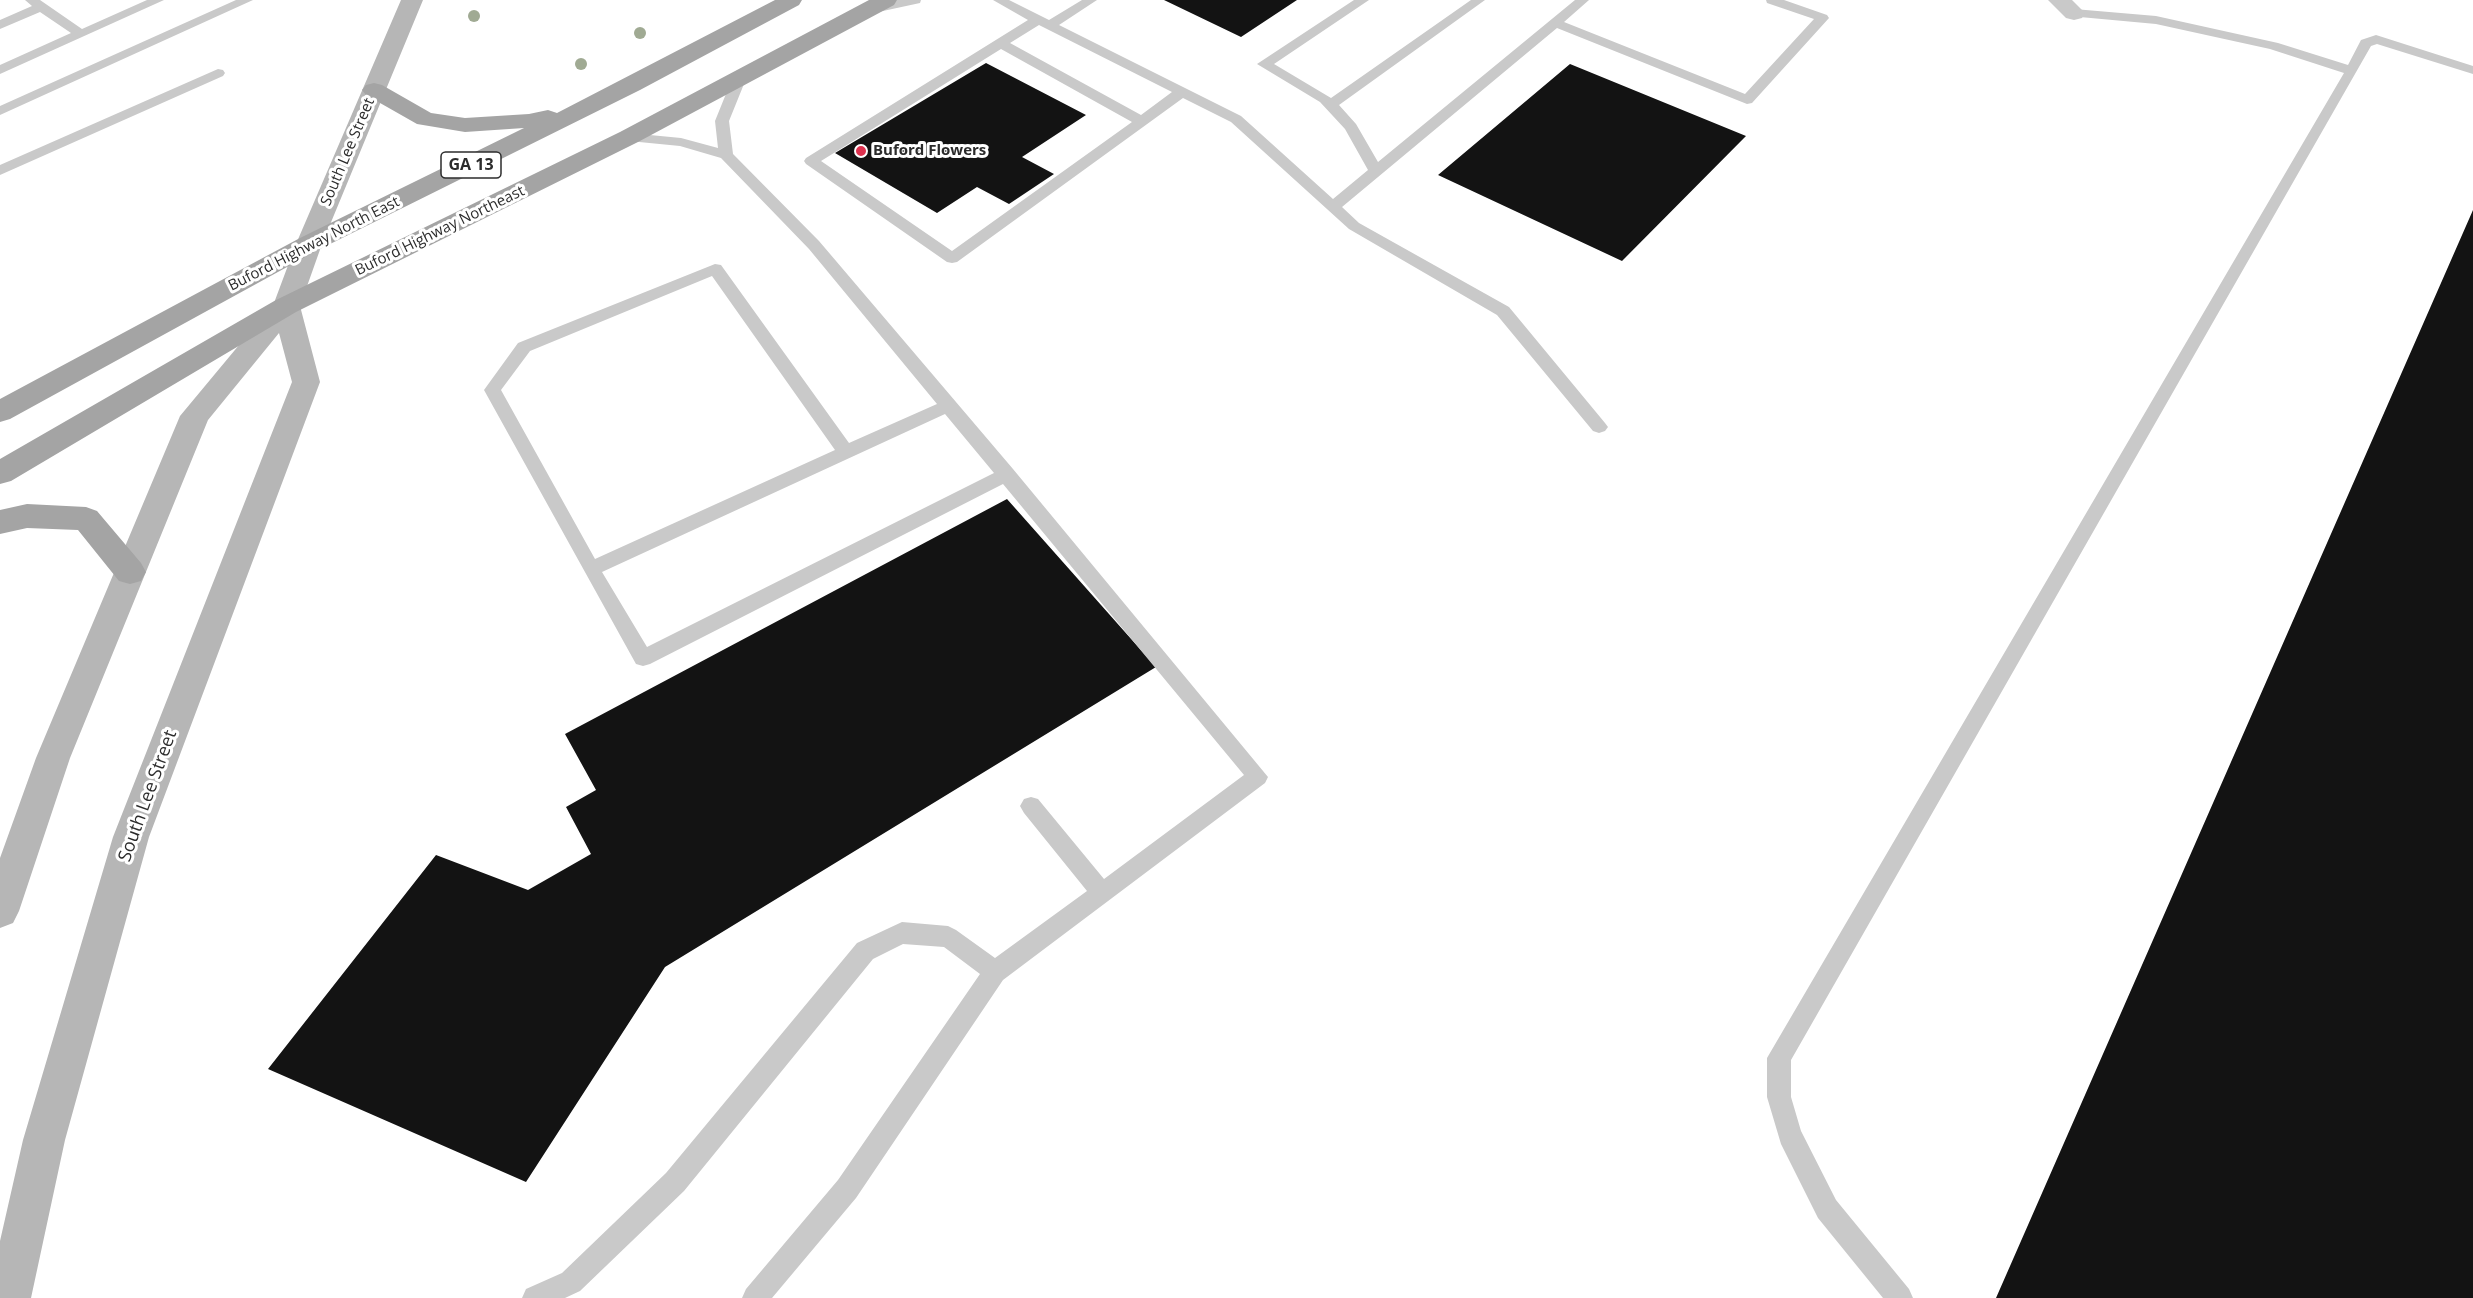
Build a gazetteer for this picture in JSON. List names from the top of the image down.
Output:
{
  "streets": {
    "main road": [
      "South Lee Street",
      "GA 13",
      "Buford Highway Northeast",
      "Buford Highway North East"
    ]
  },
  "crossings": [
    ["South Lee Street", "Buford Highway Northeast"],
    ["South Lee Street", "Buford Highway North East"]
  ],
  "places": ["Buford Flowers"]
}
